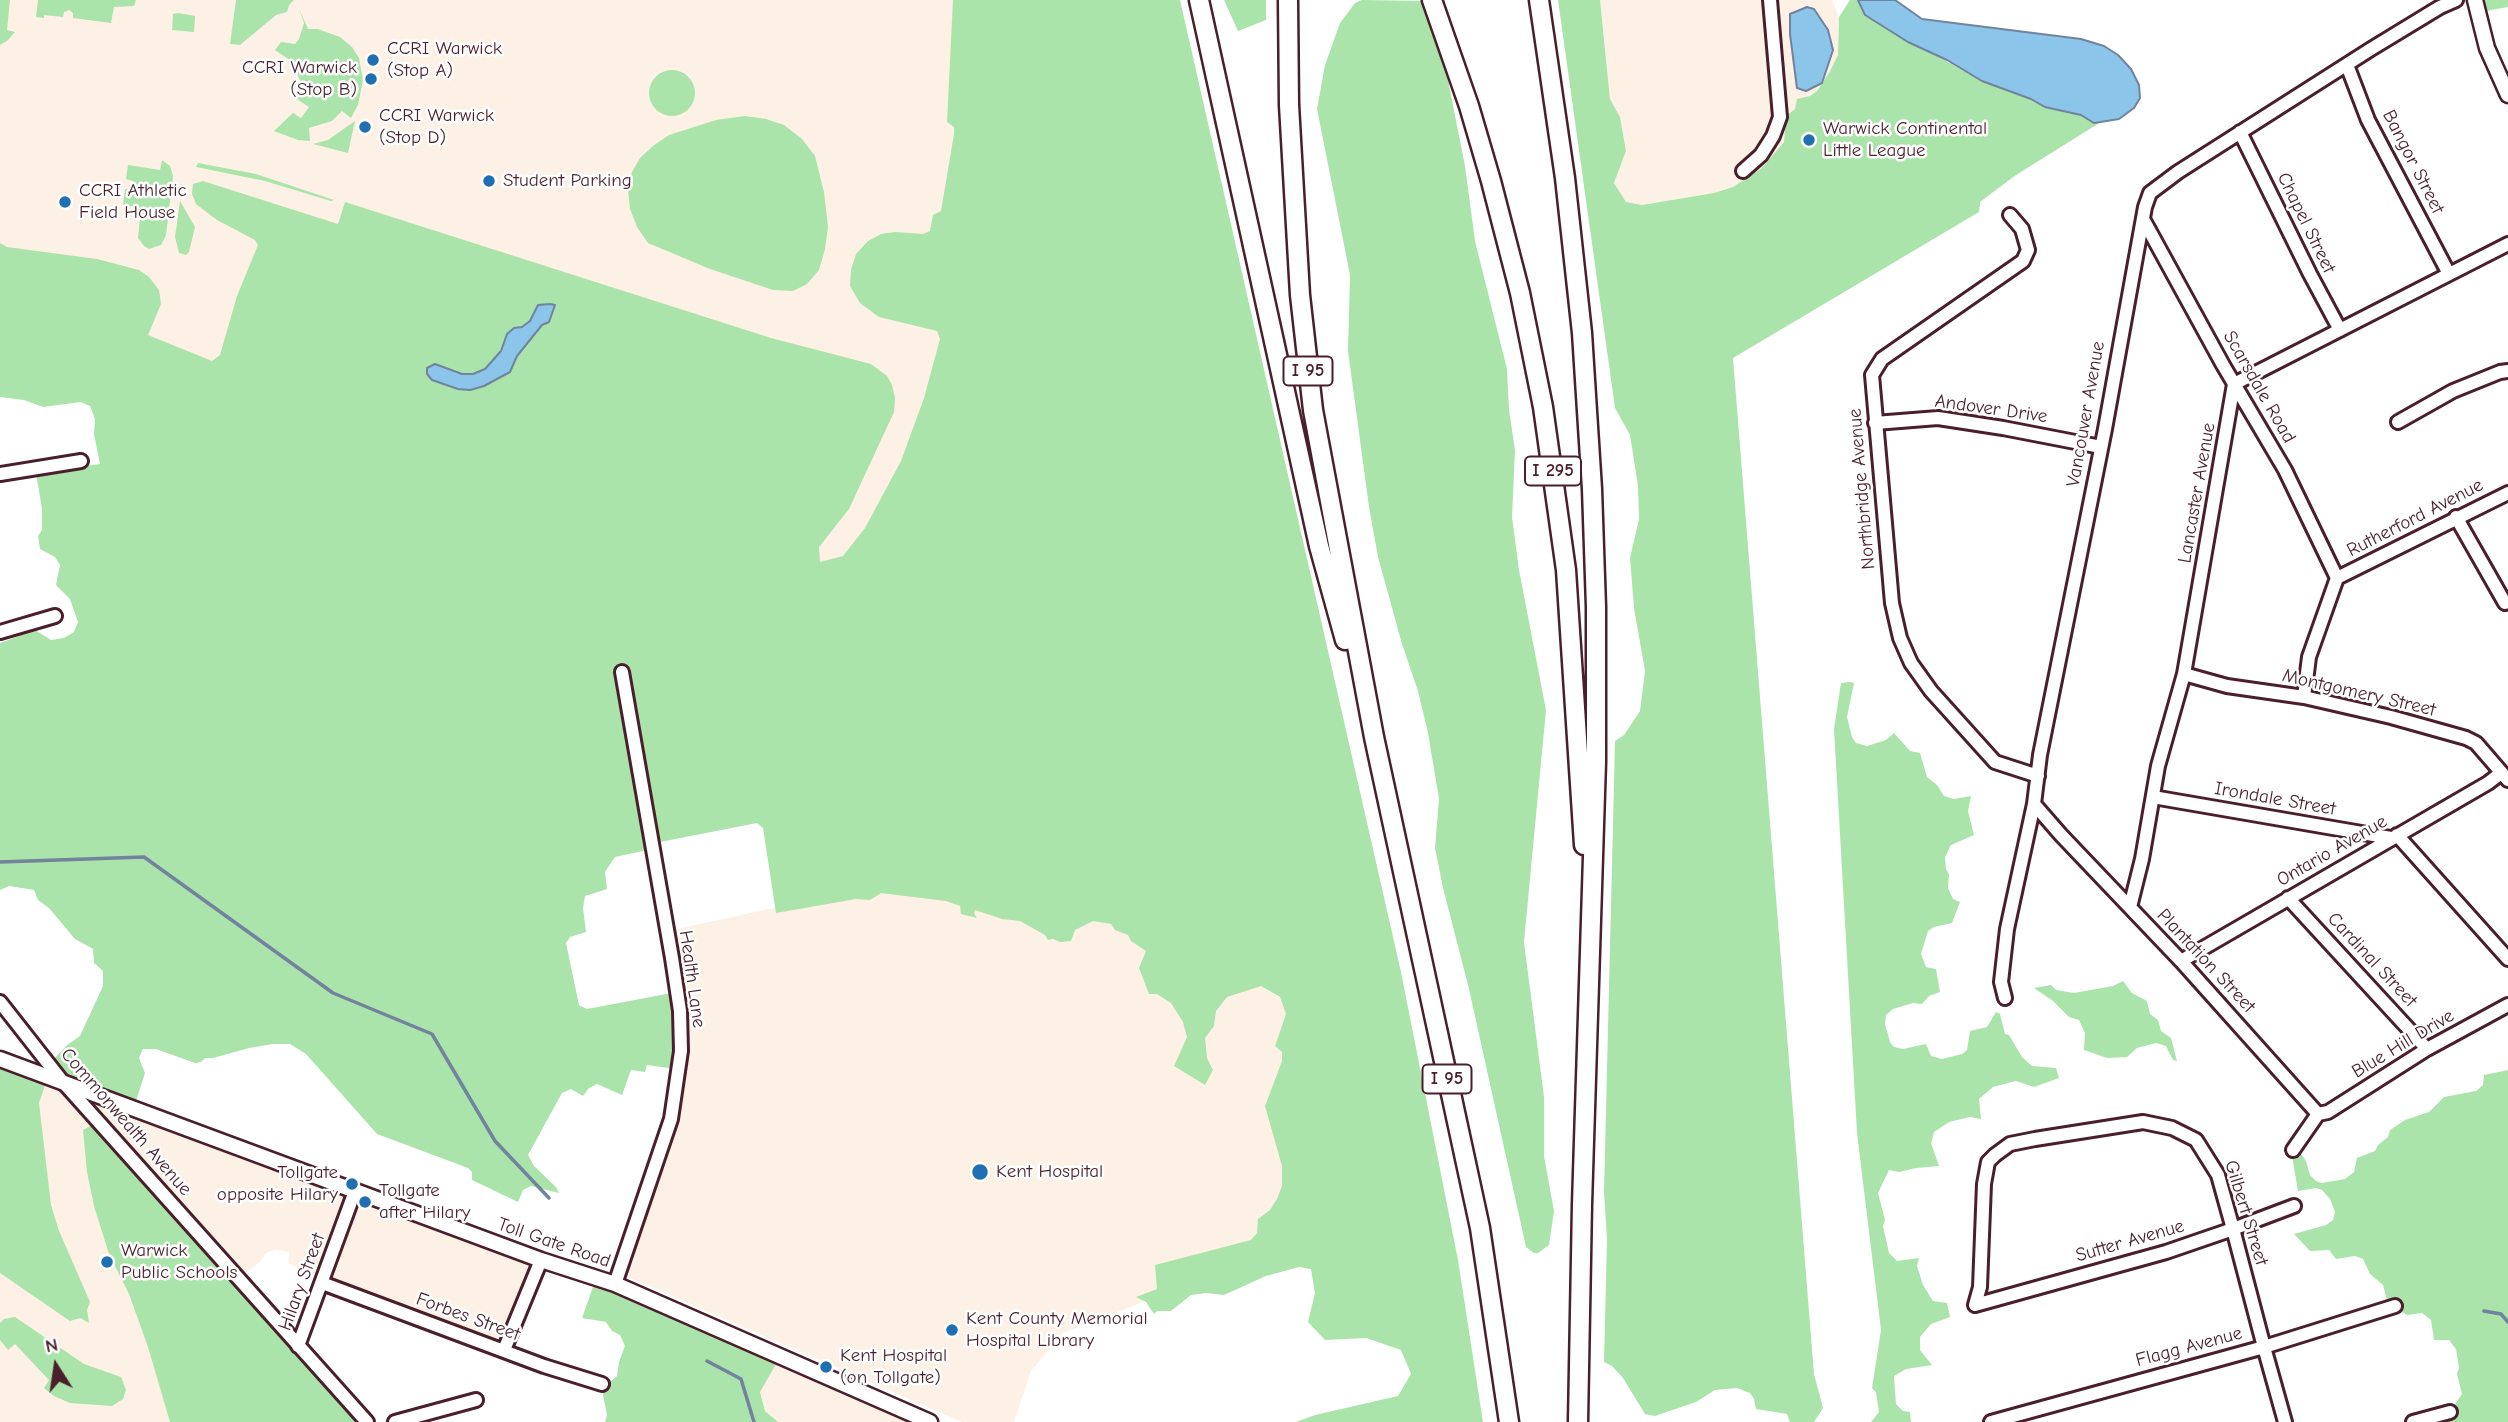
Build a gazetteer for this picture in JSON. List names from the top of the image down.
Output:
{
  "streets": {
    "highway": ["I 95", "I 295"],
    "main road": ["Toll Gate Road"],
    "street": [
      "Bangor Street",
      "Chapel Street",
      "Scarsdale Road",
      "Andover Drive",
      "Vancouver Avenue",
      "Northbridge Avenue",
      "Lancaster Avenue",
      "Rutherford Avenue",
      "Montgomery Street",
      "Irondale Street",
      "Ontario Avenue",
      "Cardinal Street",
      "Plantation Street",
      "Health Lane",
      "Blue Hill Drive",
      "Commonwealth Avenue",
      "Gilbert Street",
      "Sutter Avenue",
      "Hilary Street",
      "Forbes Street",
      "Flagg Avenue"
    ]
  },
  "crossings": [
    ["Bangor Street", "Vancouver Avenue"],
    ["Chapel Street", "Vancouver Avenue"],
    ["Scarsdale Road", "Vancouver Avenue"],
    ["Scarsdale Road", "Lancaster Avenue"],
    ["Scarsdale Road", "Rutherford Avenue"],
    ["Andover Drive", "Vancouver Avenue"],
    ["Andover Drive", "Northbridge Avenue"],
    ["Vancouver Avenue", "Northbridge Avenue"],
    ["Vancouver Avenue", "Plantation Street"],
    ["Lancaster Avenue", "Montgomery Street"],
    ["Lancaster Avenue", "Irondale Street"],
    ["Lancaster Avenue", "Plantation Street"],
    ["Rutherford Avenue", "Montgomery Street"],
    ["Montgomery Street", "Ontario Avenue"],
    ["Irondale Street", "Ontario Avenue"],
    ["Ontario Avenue", "Cardinal Street"],
    ["Ontario Avenue", "Plantation Street"],
    ["Cardinal Street", "Blue Hill Drive"],
    ["Plantation Street", "Blue Hill Drive"],
    ["Health Lane", "Toll Gate Road"],
    ["Commonwealth Avenue", "Toll Gate Road"],
    ["Commonwealth Avenue", "Hilary Street"],
    ["Gilbert Street", "Sutter Avenue"],
    ["Gilbert Street", "Flagg Avenue"],
    ["Toll Gate Road", "Hilary Street"],
    ["Hilary Street", "Forbes Street"]
  ],
  "places": [
    "CCRI Warwick (Stop A)",
    "CCRI Warwick (Stop B)",
    "CCRI Warwick (Stop D)",
    "Warwick Continental Little League",
    "Student Parking",
    "CCRI Athletic Field House",
    "Kent Hospital",
    "Tollgate opposite Hilary",
    "Tollgate after Hilary",
    "Warwick Public Schools",
    "Kent County Memorial Hospital Library",
    "Kent Hospital (on Tollgate)"
  ],
  "north": "top"
}
